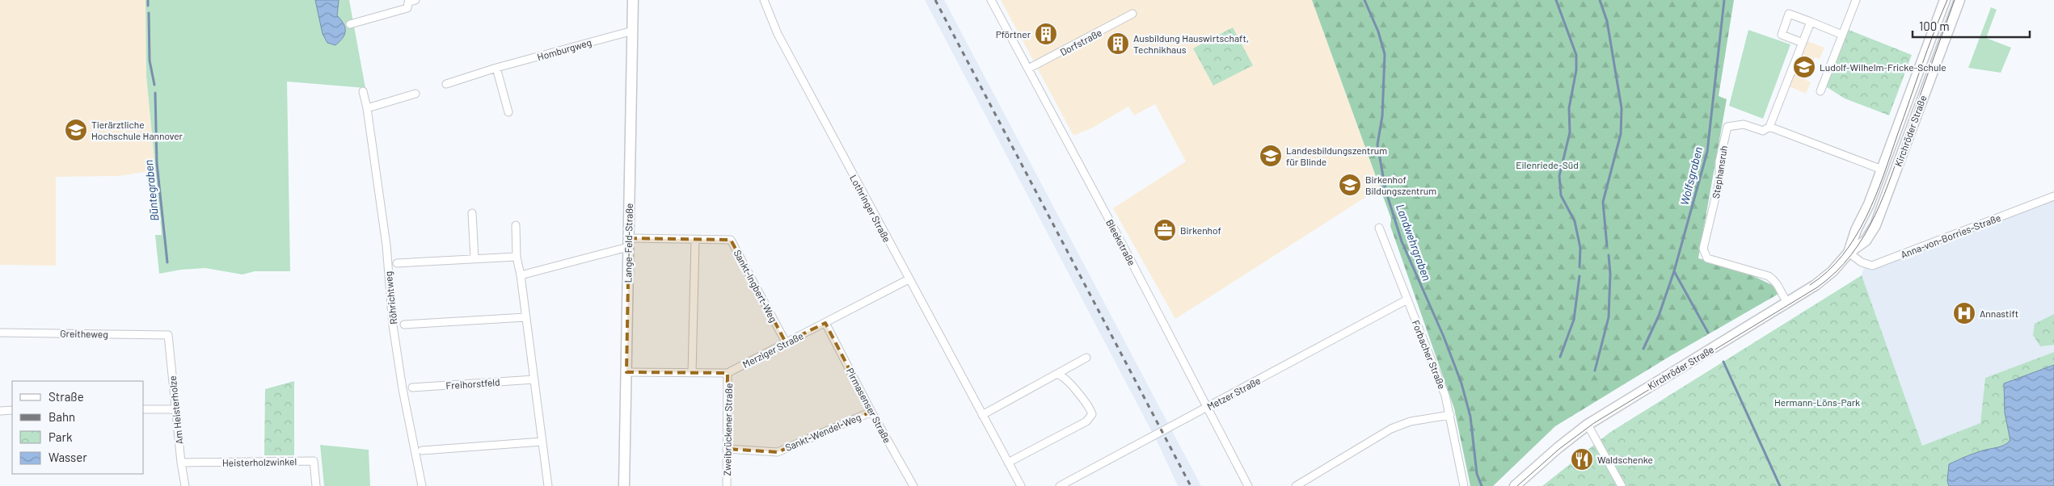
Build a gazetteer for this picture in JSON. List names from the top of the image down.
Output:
{
  "streets": {
    "main road": ["Kirchröder Straße", "Lange-Feld-Straße"],
    "street": [
      "Dorfstraße",
      "Homburgweg",
      "Stephansruh",
      "Lothringer Straße",
      "Anna-von-Borries-Straße",
      "Bleekstraße",
      "Sankt-Ingbert-Weg",
      "Röhrichtweg",
      "Greitheweg",
      "Merziger Straße",
      "Forbacher Straße",
      "Freihorstfeld",
      "Metzer Straße",
      "Pirmasenser Straße",
      "Am Heisterholze",
      "Zweibrückener Straße",
      "Sankt-Wendel-Weg",
      "Heisterholzwinkel"
    ]
  },
  "crossings": [
    ["Dorfstraße", "Bleekstraße"],
    ["Homburgweg", "Lange-Feld-Straße"],
    ["Kirchröder Straße", "Stephansruh"],
    ["Kirchröder Straße", "Anna-von-Borries-Straße"],
    ["Lothringer Straße", "Merziger Straße"],
    ["Bleekstraße", "Metzer Straße"],
    ["Lange-Feld-Straße", "Sankt-Ingbert-Weg"],
    ["Lange-Feld-Straße", "Merziger Straße"],
    ["Sankt-Ingbert-Weg", "Merziger Straße"],
    ["Greitheweg", "Am Heisterholze"],
    ["Merziger Straße", "Pirmasenser Straße"],
    ["Merziger Straße", "Zweibrückener Straße"],
    ["Forbacher Straße", "Metzer Straße"],
    ["Pirmasenser Straße", "Sankt-Wendel-Weg"],
    ["Am Heisterholze", "Heisterholzwinkel"],
    ["Zweibrückener Straße", "Sankt-Wendel-Weg"]
  ],
  "water": ["Wolfsgraben", "Büntegraben", "Landwehrgraben"],
  "parks": ["Eilenriede-Süd", "Hermann-Löns-Park"],
  "places": {
    "building": ["Pförtner", "Ausbildung Hauswirtschaft, Technikhaus"],
    "school or university": [
      "Ludolf-Wilhelm-Fricke-Schule",
      "Tierärztliche Hochschule Hannover",
      "Landesbildungszentrum für Blinde",
      "Birkenhof Bildungszentrum"
    ],
    "office": ["Birkenhof"],
    "hospital": ["Annastift"],
    "restaurant": ["Waldschenke"]
  },
  "legend": [
    "Straße",
    "Bahn",
    "Park",
    "Wasser"
  ],
  "scale_bar": "100 m"
}
